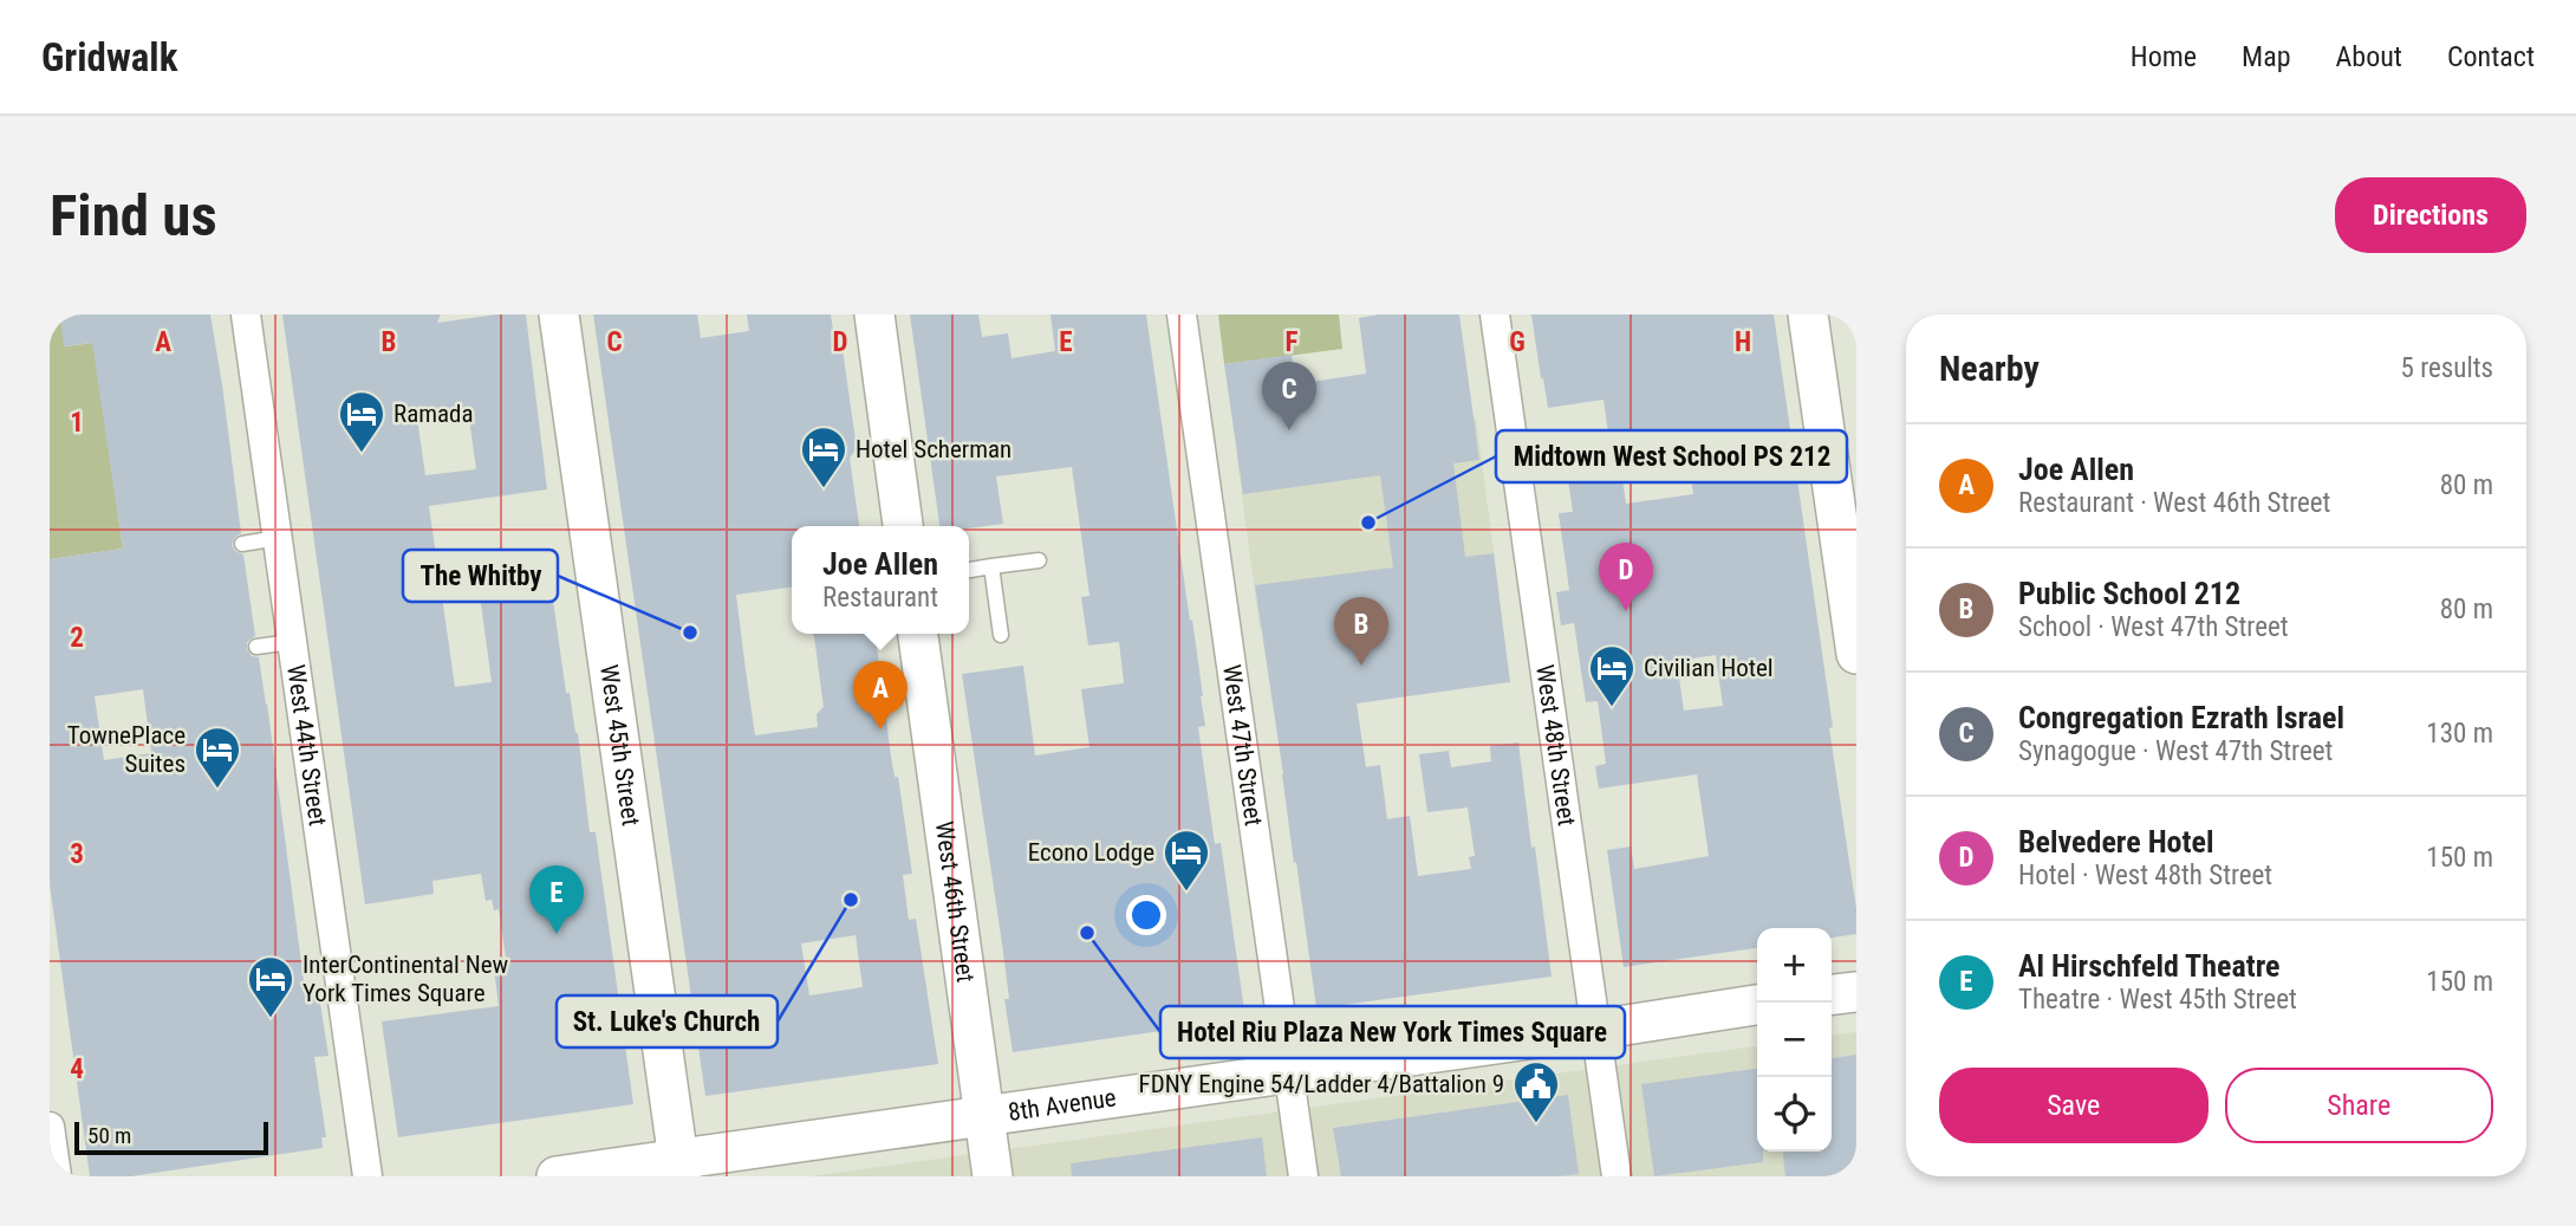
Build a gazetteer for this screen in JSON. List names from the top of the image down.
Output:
{
  "streets": {
    "main road": ["West 45th Street", "West 46th Street", "8th Avenue"],
    "street": ["West 44th Street", "West 47th Street", "West 48th Street"]
  },
  "crossings": [
    ["West 45th Street", "8th Avenue"],
    ["West 47th Street", "8th Avenue"],
    ["West 48th Street", "8th Avenue"],
    ["West 46th Street", "8th Avenue"]
  ],
  "places": {
    "hotel": [
      "Ramada",
      "Hotel Scherman",
      "Civilian Hotel",
      "TownePlace Suites",
      "Econo Lodge",
      "InterContinental New York Times Square"
    ],
    "other": [
      "Midtown West School PS 212",
      "The Whitby",
      "St. Luke's Church",
      "Hotel Riu Plaza New York Times Square"
    ],
    "public building": ["FDNY Engine 54/Ladder 4/Battalion 9"]
  },
  "scale_bar": "50 m",
  "page": {
    "header": "Gridwalk",
    "nav": [
      "Home",
      "Map",
      "About",
      "Contact"
    ],
    "buttons": [
      "Directions",
      ["Save", "Share"]
    ],
    "title": "Find us",
    "heading": ["Nearby", "5 results"],
    "pins": [
      "C",
      "D",
      "B",
      "A",
      "E"
    ],
    "list": [
      {
        "mark": "A",
        "name": "Joe Allen",
        "note": "Restaurant · West 46th Street",
        "value": "80 m"
      },
      {
        "mark": "B",
        "name": "Public School 212",
        "note": "School · West 47th Street",
        "value": "80 m"
      },
      {
        "mark": "C",
        "name": "Congregation Ezrath Israel",
        "note": "Synagogue · West 47th Street",
        "value": "130 m"
      },
      {
        "mark": "D",
        "name": "Belvedere Hotel",
        "note": "Hotel · West 48th Street",
        "value": "150 m"
      },
      {
        "mark": "E",
        "name": "Al Hirschfeld Theatre",
        "note": "Theatre · West 45th Street",
        "value": "150 m"
      }
    ],
    "popup": ["Joe Allen", "Restaurant"],
    "map_buttons": ["+", "−"],
    "scale": "50 m"
  },
  "grid": {
    "columns": [
      "A",
      "B",
      "C",
      "D",
      "E",
      "F",
      "G",
      "H"
    ],
    "rows": [
      "1",
      "2",
      "3",
      "4"
    ]
  }
}
